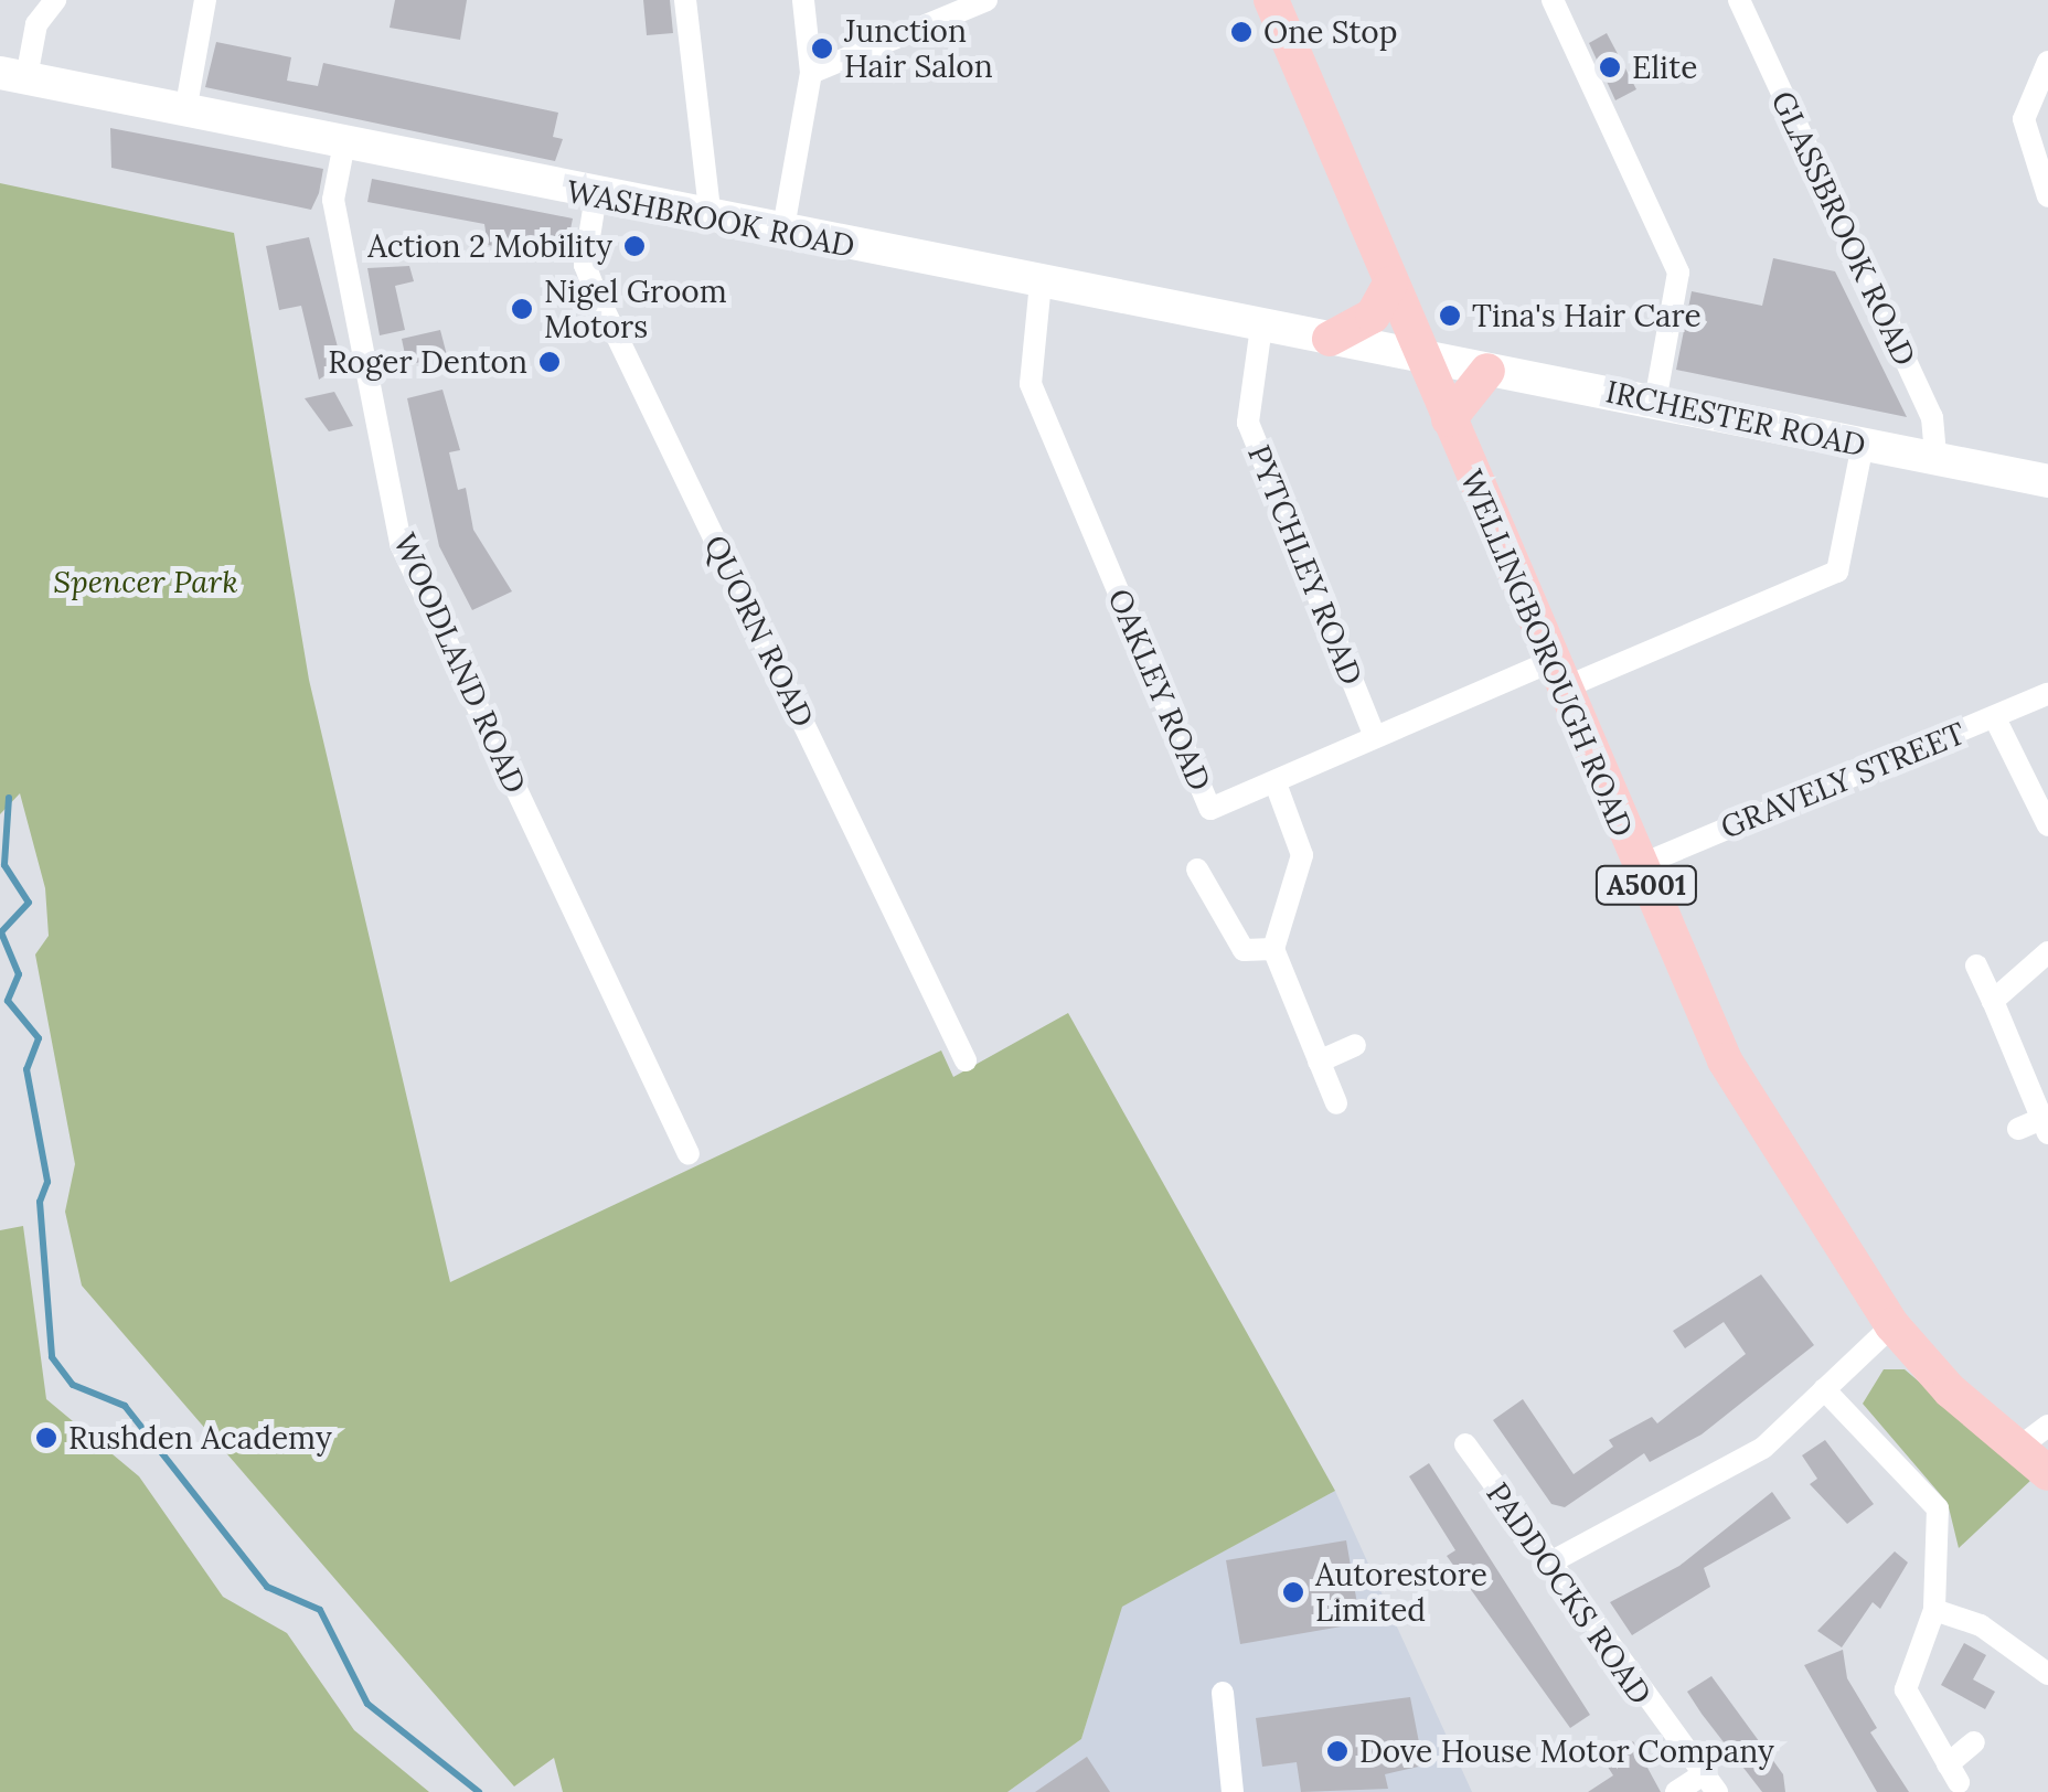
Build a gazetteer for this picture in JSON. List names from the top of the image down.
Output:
{
  "streets": {
    "main road": [
      "WASHBROOK ROAD",
      "IRCHESTER ROAD",
      "WELLINGBOROUGH ROAD",
      "A5001"
    ],
    "street": [
      "GLASSBROOK ROAD",
      "PYTCHLEY ROAD",
      "QUORN ROAD",
      "WOODLAND ROAD",
      "OAKLEY ROAD",
      "GRAVELY STREET",
      "PADDOCKS ROAD"
    ]
  },
  "crossings": [
    ["WASHBROOK ROAD", "IRCHESTER ROAD"],
    ["WASHBROOK ROAD", "PYTCHLEY ROAD"],
    ["WASHBROOK ROAD", "QUORN ROAD"],
    ["WASHBROOK ROAD", "WELLINGBOROUGH ROAD"],
    ["WASHBROOK ROAD", "WOODLAND ROAD"],
    ["WASHBROOK ROAD", "OAKLEY ROAD"],
    ["GLASSBROOK ROAD", "IRCHESTER ROAD"],
    ["IRCHESTER ROAD", "WELLINGBOROUGH ROAD"],
    ["IRCHESTER ROAD", "OAKLEY ROAD"],
    ["PYTCHLEY ROAD", "OAKLEY ROAD"],
    ["WELLINGBOROUGH ROAD", "OAKLEY ROAD"],
    ["WELLINGBOROUGH ROAD", "GRAVELY STREET"]
  ],
  "parks": ["Spencer Park"],
  "places": [
    "One Stop",
    "Junction Hair Salon",
    "Elite",
    "Action 2 Mobility",
    "Nigel Groom Motors",
    "Tina's Hair Care",
    "Roger Denton",
    "Rushden Academy",
    "Autorestore Limited",
    "Dove House Motor Company"
  ]
}
